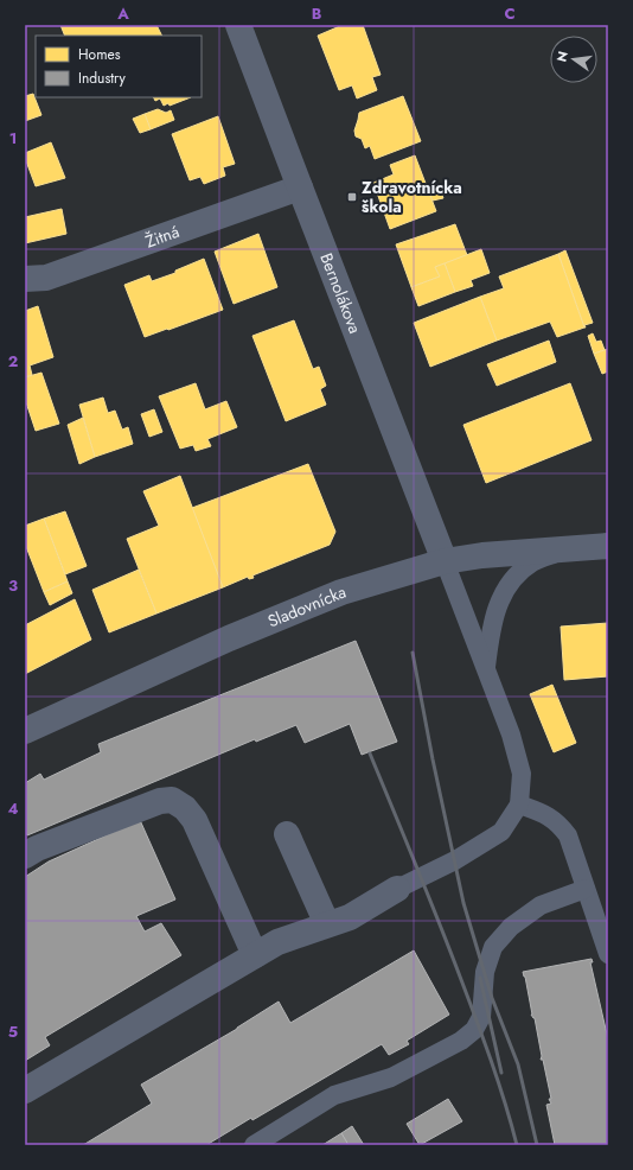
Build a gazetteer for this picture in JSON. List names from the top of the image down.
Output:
{
  "streets": {
    "street": ["Žitná", "Bernolákova", "Sladovnícka"]
  },
  "crossings": [
    ["Žitná", "Bernolákova"],
    ["Bernolákova", "Sladovnícka"]
  ],
  "places": {
    "transit": ["Zdravotnícka škola"]
  },
  "legend": ["Homes", "Industry"],
  "north": "left",
  "grid": {
    "columns": ["A", "B", "C"],
    "rows": [
      "1",
      "2",
      "3",
      "4",
      "5"
    ]
  }
}
